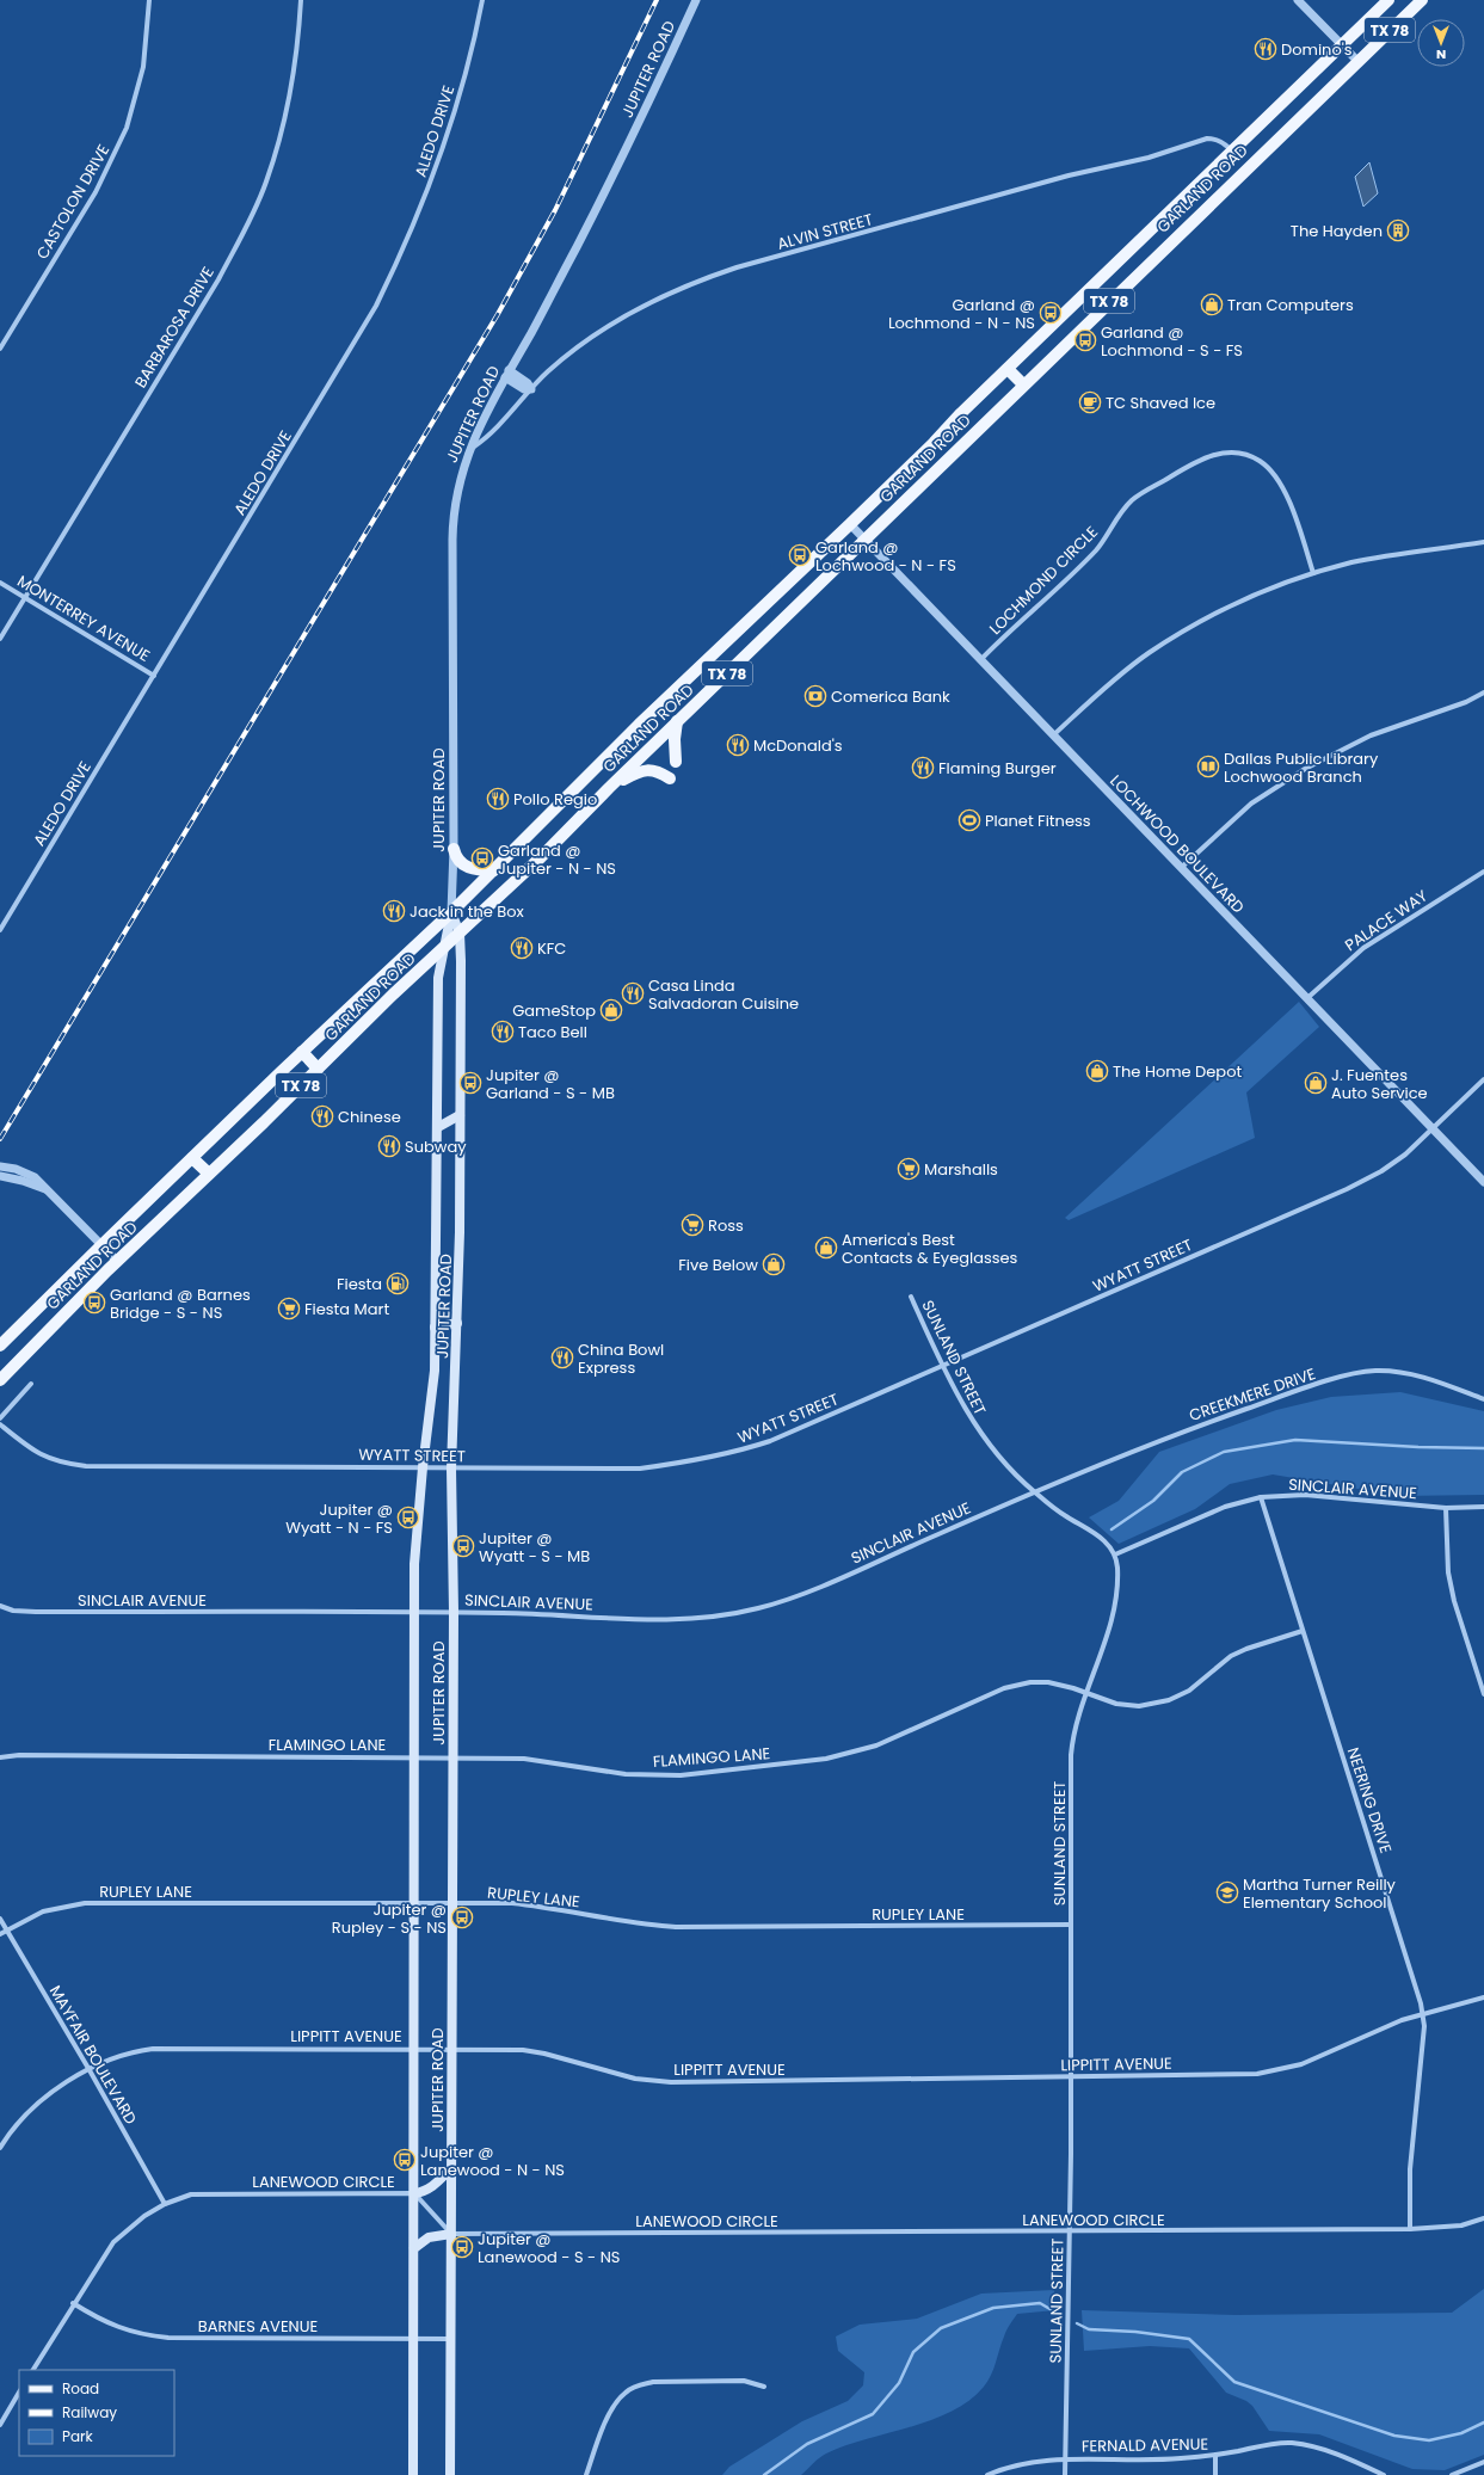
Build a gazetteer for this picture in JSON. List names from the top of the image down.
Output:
{
  "streets": {
    "main road": ["TX 78", "JUPITER ROAD", "GARLAND ROAD"],
    "street": [
      "ALEDO DRIVE",
      "CASTOLON DRIVE",
      "ALVIN STREET",
      "BARBAROSA DRIVE",
      "LOCHMOND CIRCLE",
      "MONTERREY AVENUE",
      "LOCHWOOD BOULEVARD",
      "PALACE WAY",
      "WYATT STREET",
      "SUNLAND STREET",
      "CREEKMERE DRIVE",
      "SINCLAIR AVENUE",
      "FLAMINGO LANE",
      "NEERING DRIVE",
      "RUPLEY LANE",
      "LIPPITT AVENUE",
      "MAYFAIR BOULEVARD",
      "LANEWOOD CIRCLE",
      "BARNES AVENUE",
      "FERNALD AVENUE"
    ]
  },
  "crossings": [
    ["JUPITER ROAD", "GARLAND ROAD"],
    ["JUPITER ROAD", "ALVIN STREET"],
    ["JUPITER ROAD", "WYATT STREET"],
    ["JUPITER ROAD", "SINCLAIR AVENUE"],
    ["JUPITER ROAD", "FLAMINGO LANE"],
    ["JUPITER ROAD", "RUPLEY LANE"],
    ["JUPITER ROAD", "LIPPITT AVENUE"],
    ["JUPITER ROAD", "LANEWOOD CIRCLE"],
    ["JUPITER ROAD", "BARNES AVENUE"],
    ["ALEDO DRIVE", "MONTERREY AVENUE"],
    ["GARLAND ROAD", "ALVIN STREET"],
    ["GARLAND ROAD", "LOCHWOOD BOULEVARD"],
    ["BARBAROSA DRIVE", "MONTERREY AVENUE"],
    ["LOCHMOND CIRCLE", "LOCHWOOD BOULEVARD"],
    ["LOCHWOOD BOULEVARD", "PALACE WAY"],
    ["LOCHWOOD BOULEVARD", "WYATT STREET"],
    ["WYATT STREET", "SUNLAND STREET"],
    ["SUNLAND STREET", "CREEKMERE DRIVE"],
    ["SUNLAND STREET", "SINCLAIR AVENUE"],
    ["SUNLAND STREET", "FLAMINGO LANE"],
    ["SUNLAND STREET", "RUPLEY LANE"],
    ["SUNLAND STREET", "LIPPITT AVENUE"],
    ["SUNLAND STREET", "LANEWOOD CIRCLE"],
    ["SUNLAND STREET", "FERNALD AVENUE"],
    ["CREEKMERE DRIVE", "SINCLAIR AVENUE"],
    ["SINCLAIR AVENUE", "NEERING DRIVE"],
    ["FLAMINGO LANE", "NEERING DRIVE"],
    ["NEERING DRIVE", "LIPPITT AVENUE"],
    ["NEERING DRIVE", "LANEWOOD CIRCLE"],
    ["RUPLEY LANE", "MAYFAIR BOULEVARD"],
    ["LIPPITT AVENUE", "MAYFAIR BOULEVARD"],
    ["MAYFAIR BOULEVARD", "LANEWOOD CIRCLE"],
    ["LANEWOOD CIRCLE", "BARNES AVENUE"]
  ],
  "places": {
    "restaurant": [
      "Domino's",
      "McDonald's",
      "Flaming Burger",
      "Pollo Regio",
      "Jack in the Box",
      "KFC",
      "Casa Linda Salvadoran Cuisine",
      "Taco Bell",
      "Chinese",
      "Subway",
      "China Bowl Express"
    ],
    "building": ["The Hayden"],
    "shop": [
      "Tran Computers",
      "GameStop",
      "The Home Depot",
      "J. Fuentes Auto Service",
      "America's Best Contacts & Eyeglasses",
      "Five Below"
    ],
    "bus stop": [
      "Garland @ Lochmond - N - NS",
      "Garland @ Lochmond - S - FS",
      "Garland @ Lochwood - N - FS",
      "Garland @ Jupiter - N - NS",
      "Jupiter @ Garland - S - MB",
      "Garland @ Barnes Bridge - S - NS",
      "Jupiter @ Wyatt - N - FS",
      "Jupiter @ Wyatt - S - MB",
      "Jupiter @ Rupley - S - NS",
      "Jupiter @ Lanewood - N - NS",
      "Jupiter @ Lanewood - S - NS"
    ],
    "cafe": ["TC Shaved Ice"],
    "bank": ["Comerica Bank"],
    "library": ["Dallas Public Library Lochwood Branch"],
    "sports": ["Planet Fitness"],
    "supermarket": ["Marshalls", "Ross", "Fiesta Mart"],
    "fuel station": ["Fiesta"],
    "school or university": ["Martha Turner Reilly Elementary School"]
  },
  "legend": ["Road", "Railway", "Park"],
  "north": "bottom"
}
